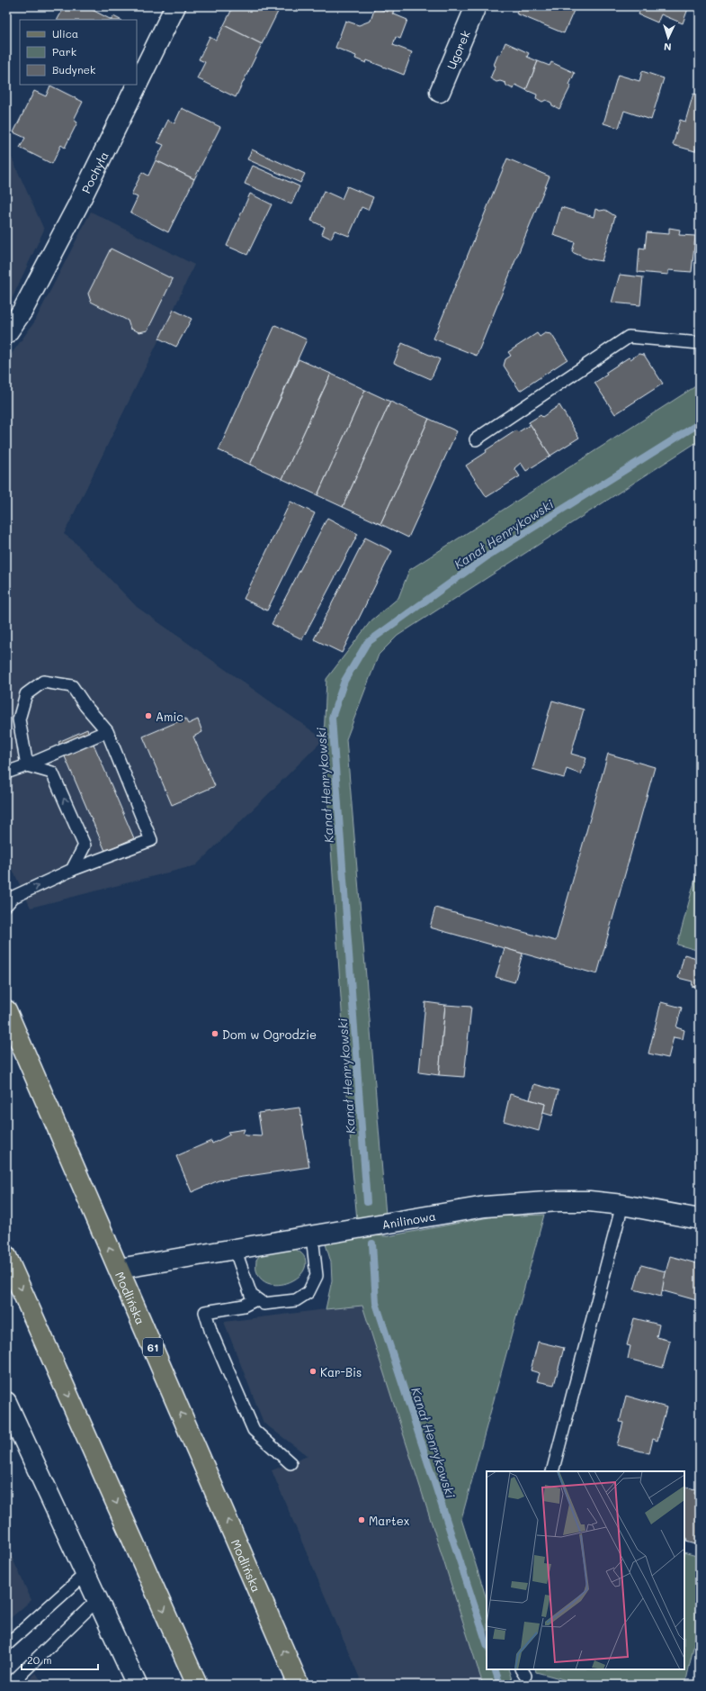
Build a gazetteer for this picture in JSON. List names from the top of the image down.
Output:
{
  "streets": {
    "main road": ["Modlińska", "61"],
    "street": ["Ugorek", "Pochyła", "Anilinowa"]
  },
  "crossings": [
    ["Anilinowa", "Modlińska"]
  ],
  "water": ["Kanał Henrykowski"],
  "places": [
    "Amic",
    "Dom w Ogrodzie",
    "Kar-Bis",
    "Martex"
  ],
  "legend": ["Ulica", "Park", "Budynek"],
  "scale_bar": "20 m",
  "north": "bottom"
}
